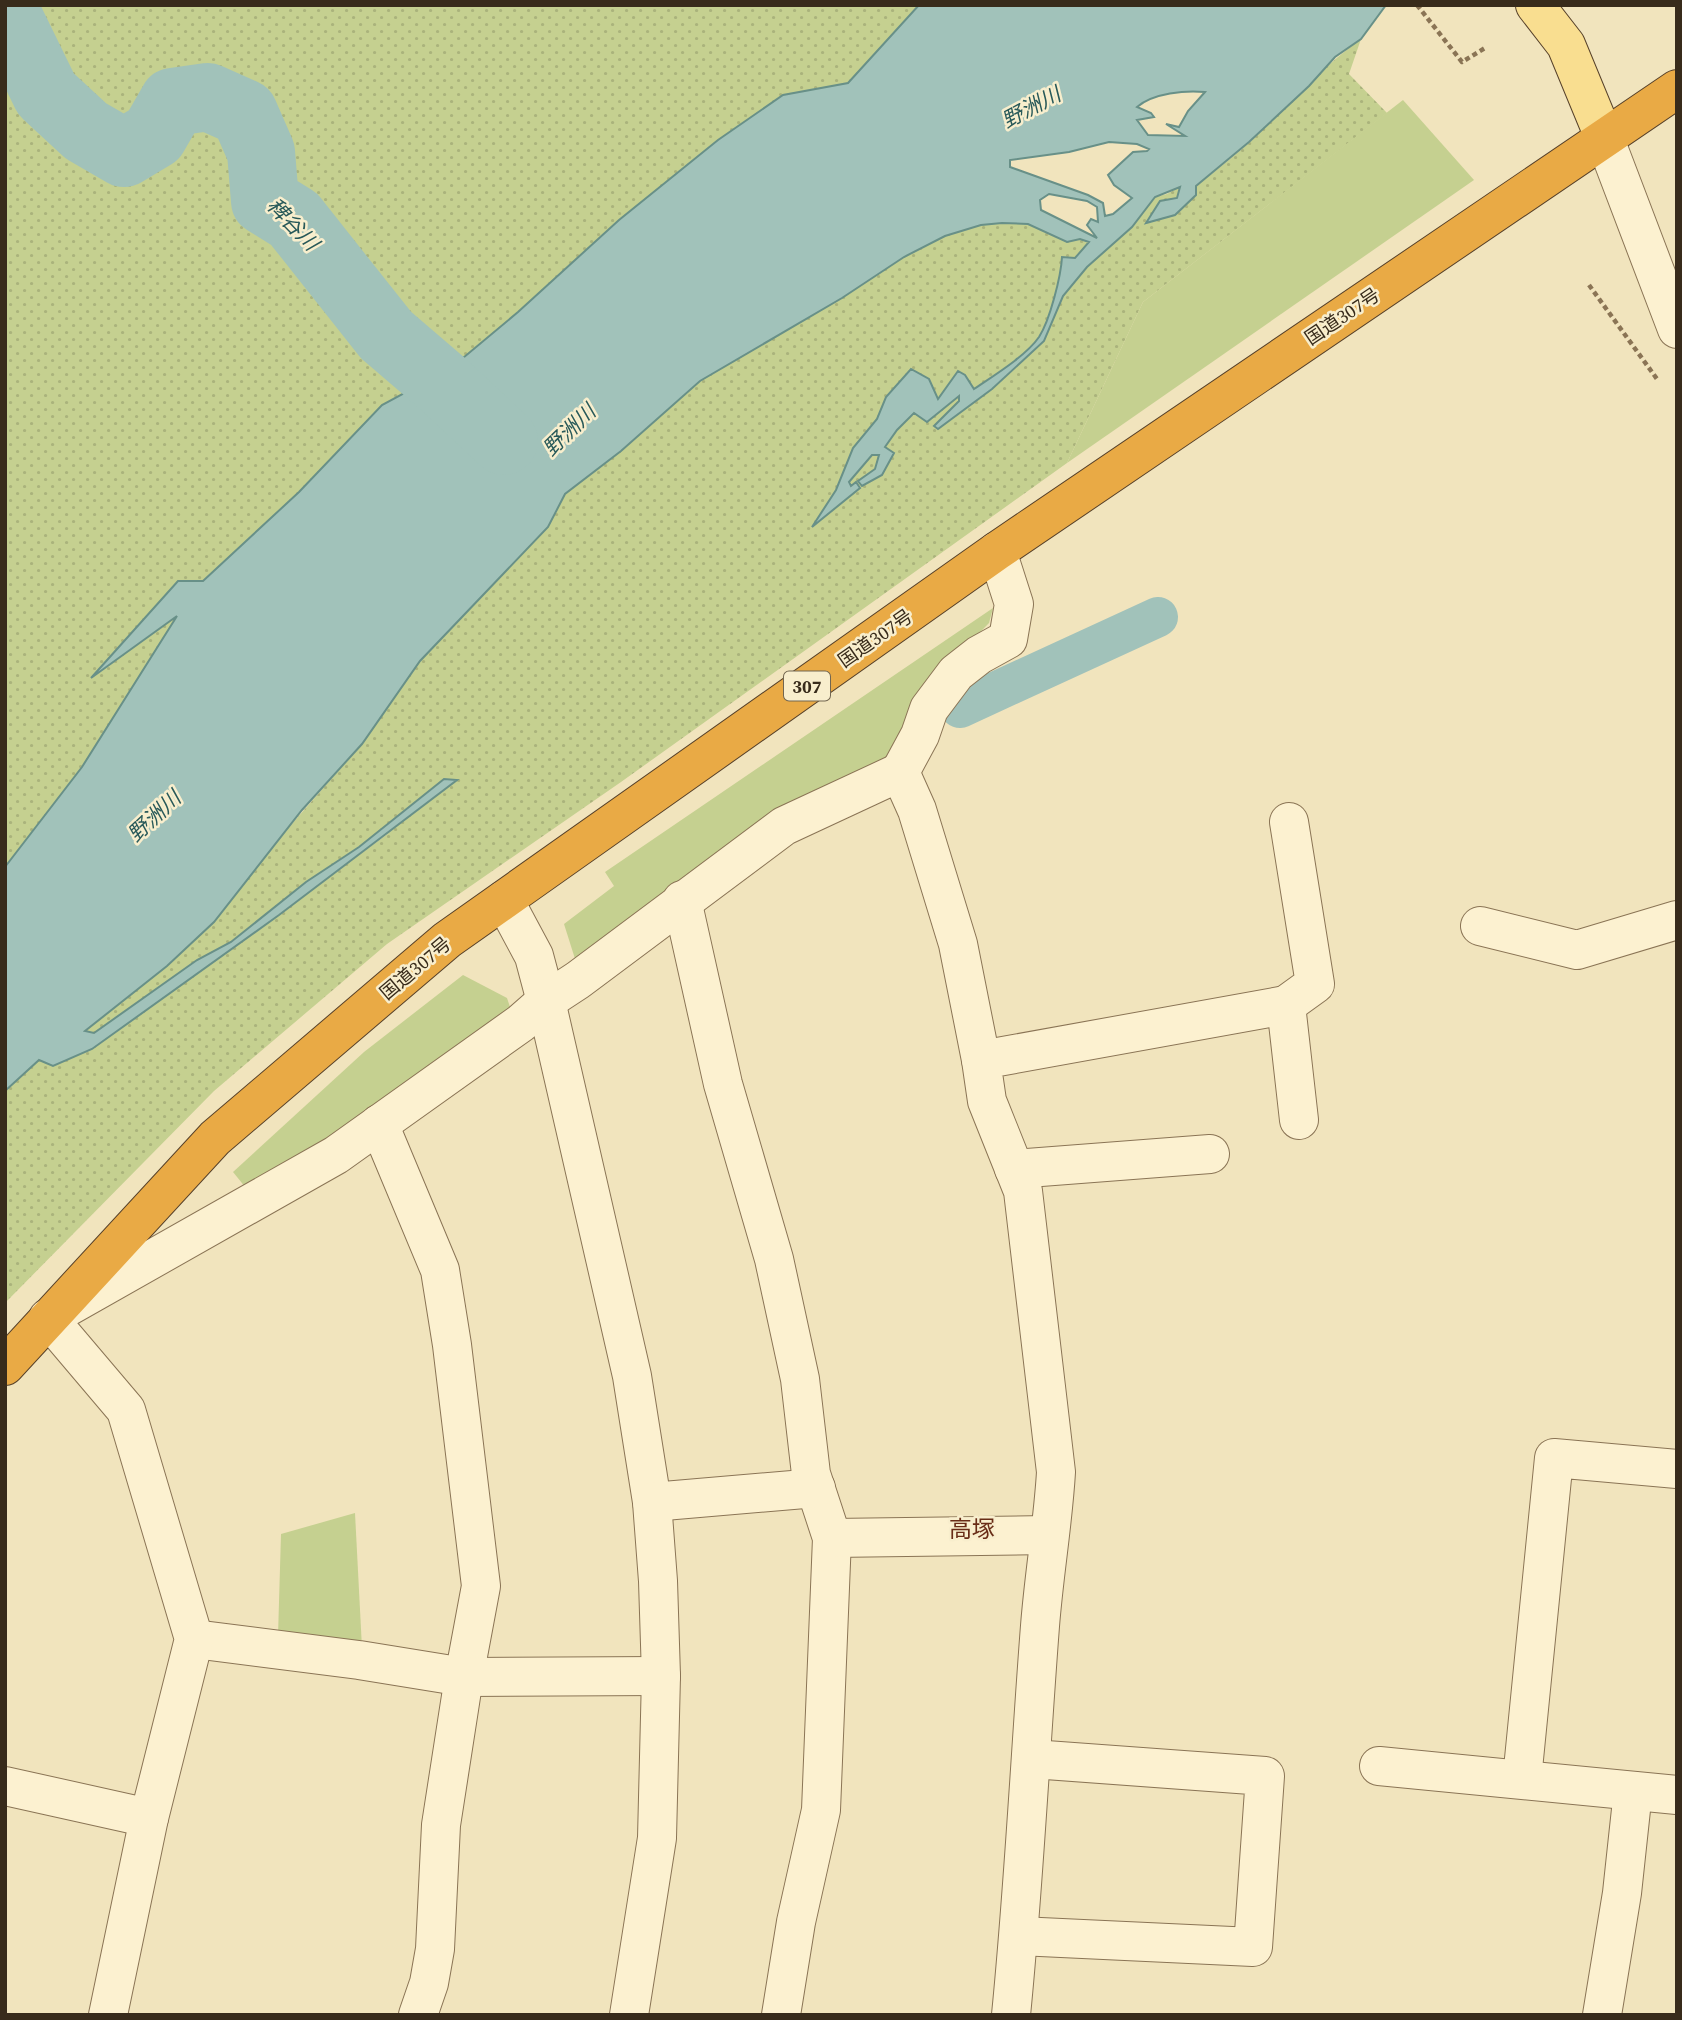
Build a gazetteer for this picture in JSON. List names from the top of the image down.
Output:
{
  "streets": {
    "highway": ["国道307号", "307"]
  },
  "districts": ["高塚"],
  "water": ["野洲川", "稗谷川"]
}
